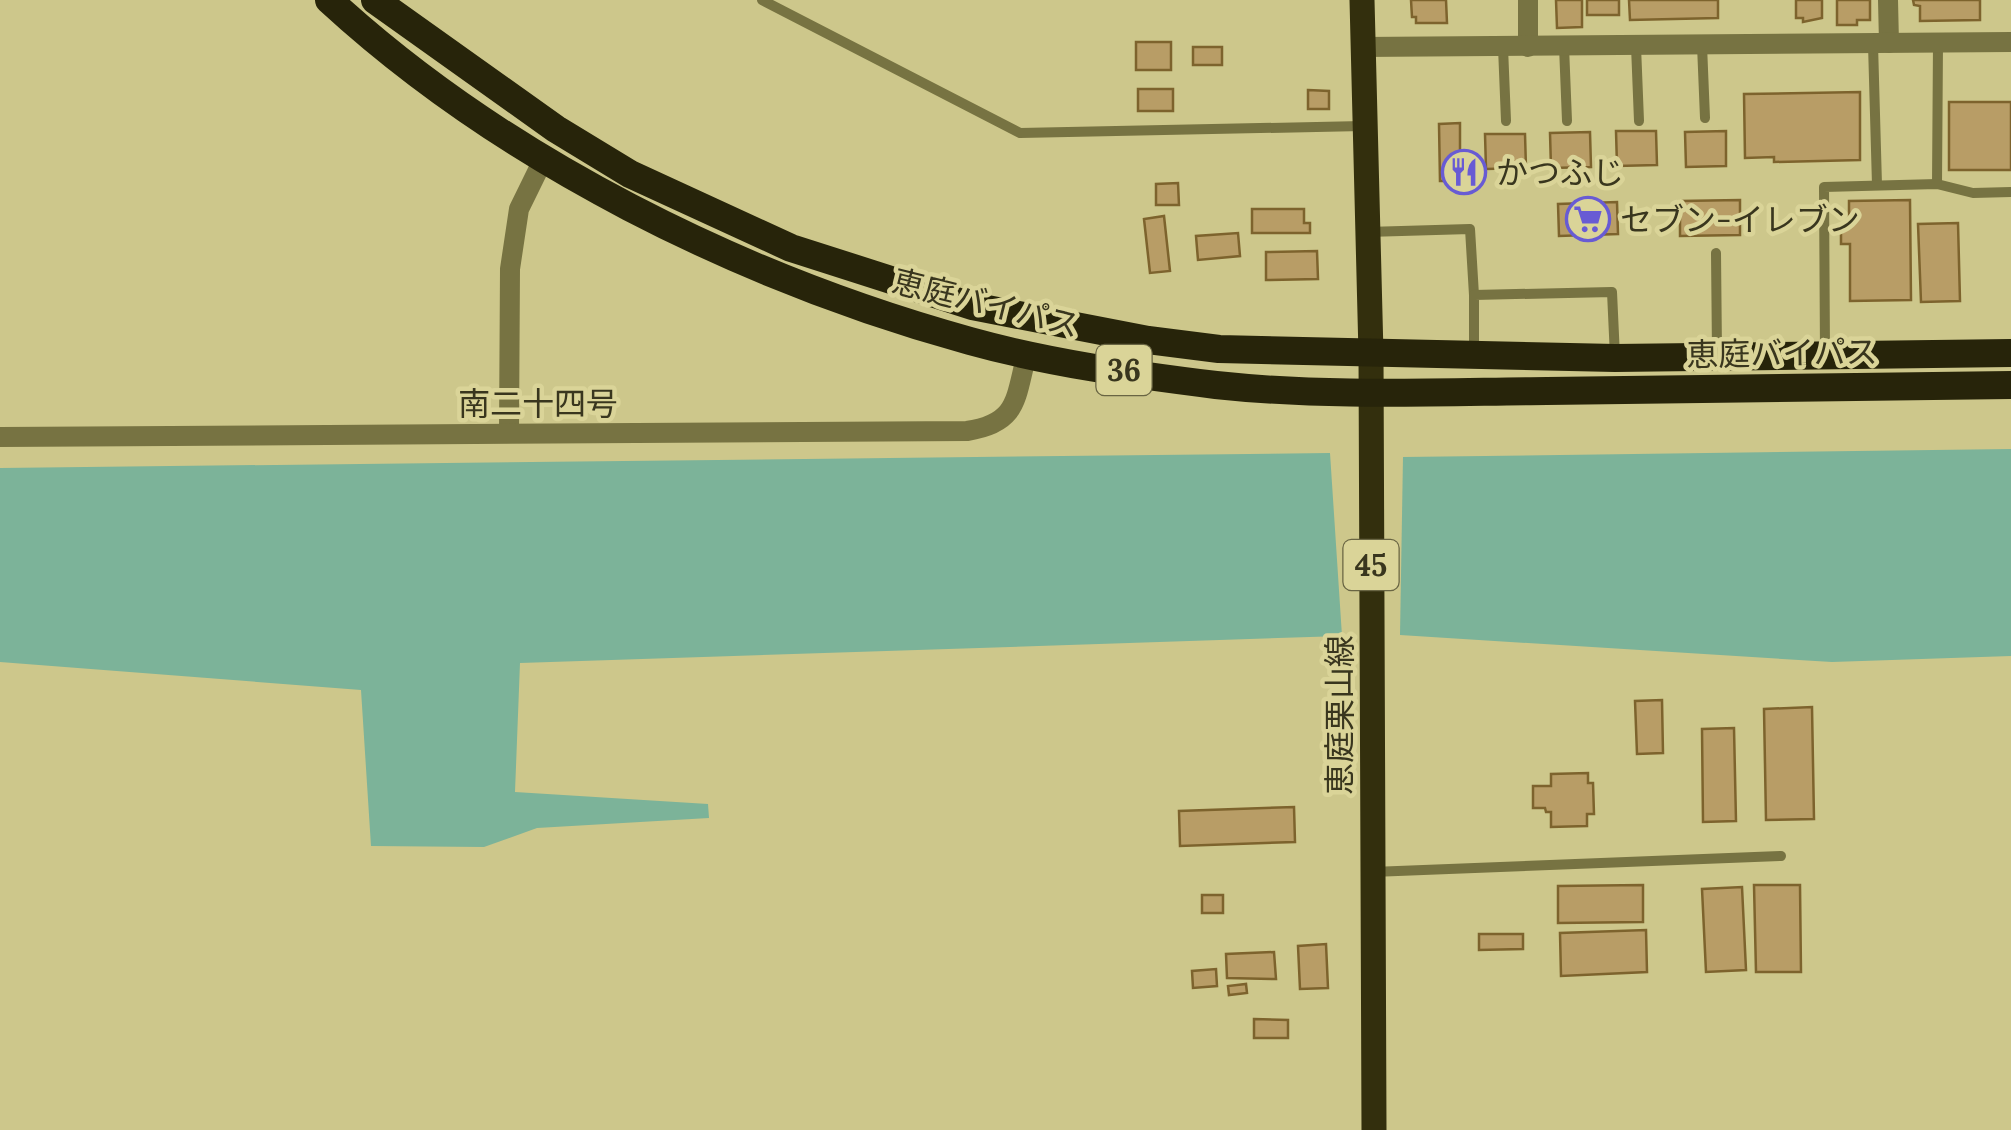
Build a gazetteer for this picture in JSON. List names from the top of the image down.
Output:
{
  "streets": {
    "highway": ["恵庭バイパス", "36"],
    "main road": ["45", "恵庭栗山線"],
    "street": ["南二十四号"]
  },
  "crossings": [
    ["恵庭バイパス", "南二十四号"],
    ["恵庭バイパス", "恵庭栗山線"]
  ],
  "places": {
    "restaurant": ["かつふじ"],
    "supermarket": ["セブン-イレブン"]
  }
}
